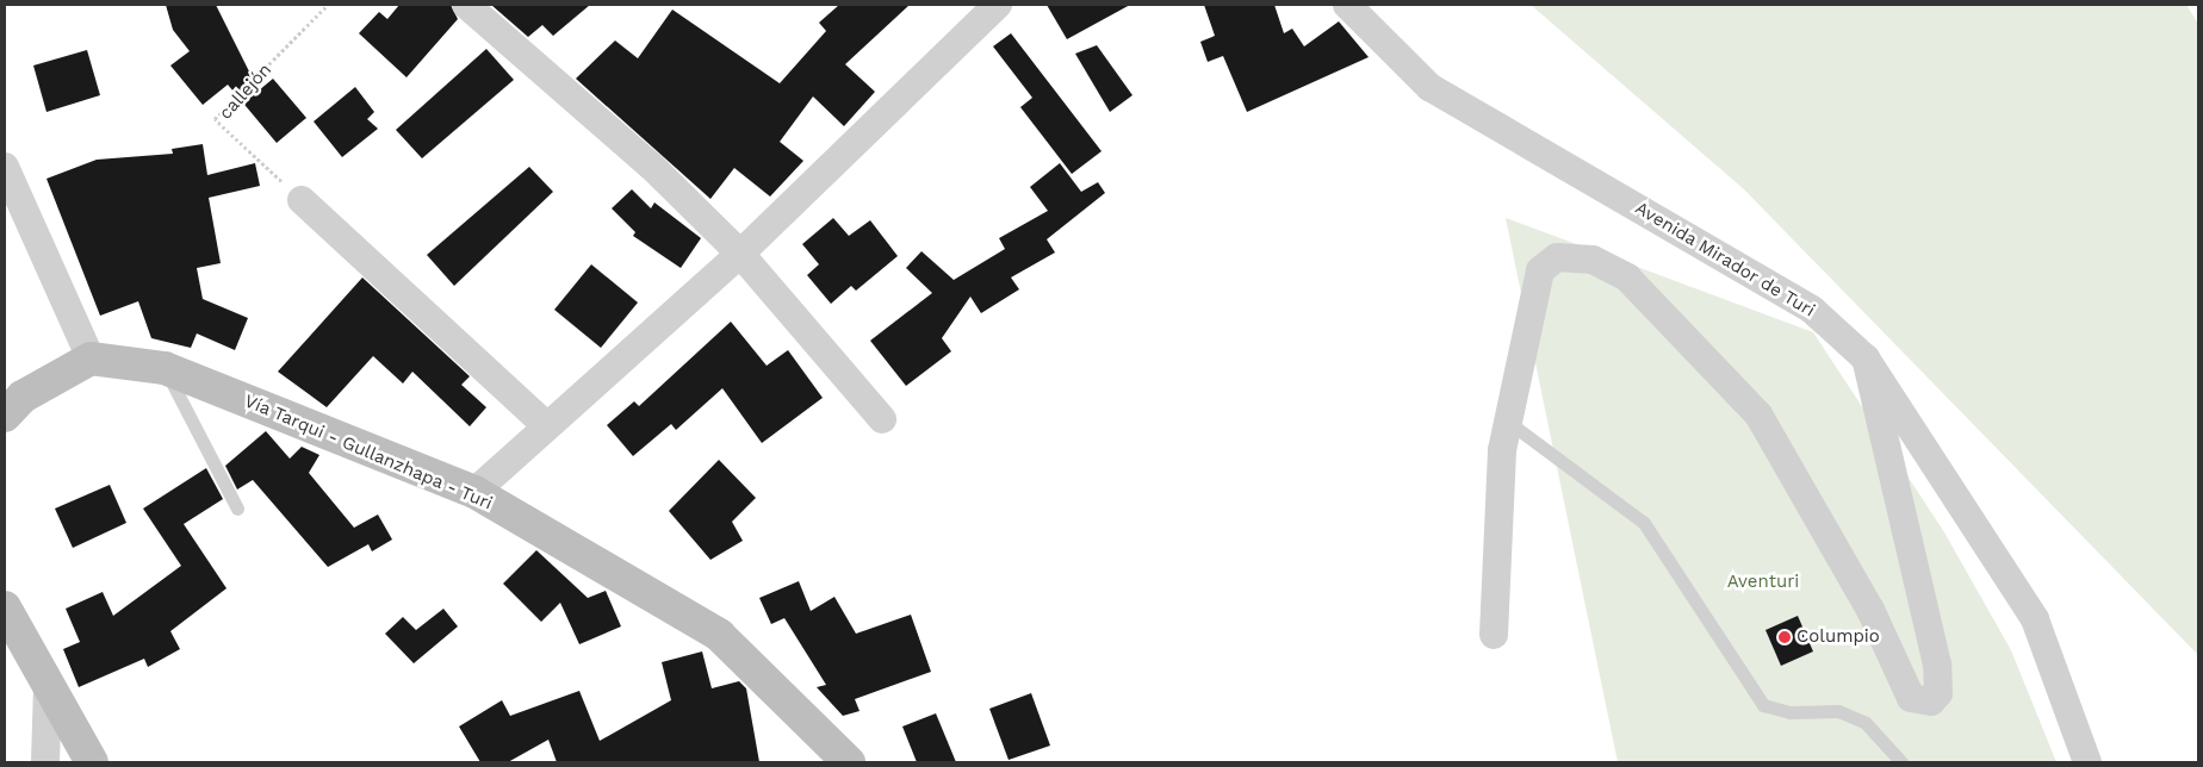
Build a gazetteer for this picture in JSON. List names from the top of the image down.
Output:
{
  "streets": {
    "main road": ["Vía Tarqui - Gullanzhapa - Turi"],
    "street": ["Avenida Mirador de Turi"],
    "path": ["callejón"]
  },
  "parks": ["Aventuri"],
  "places": ["Columpio"]
}
